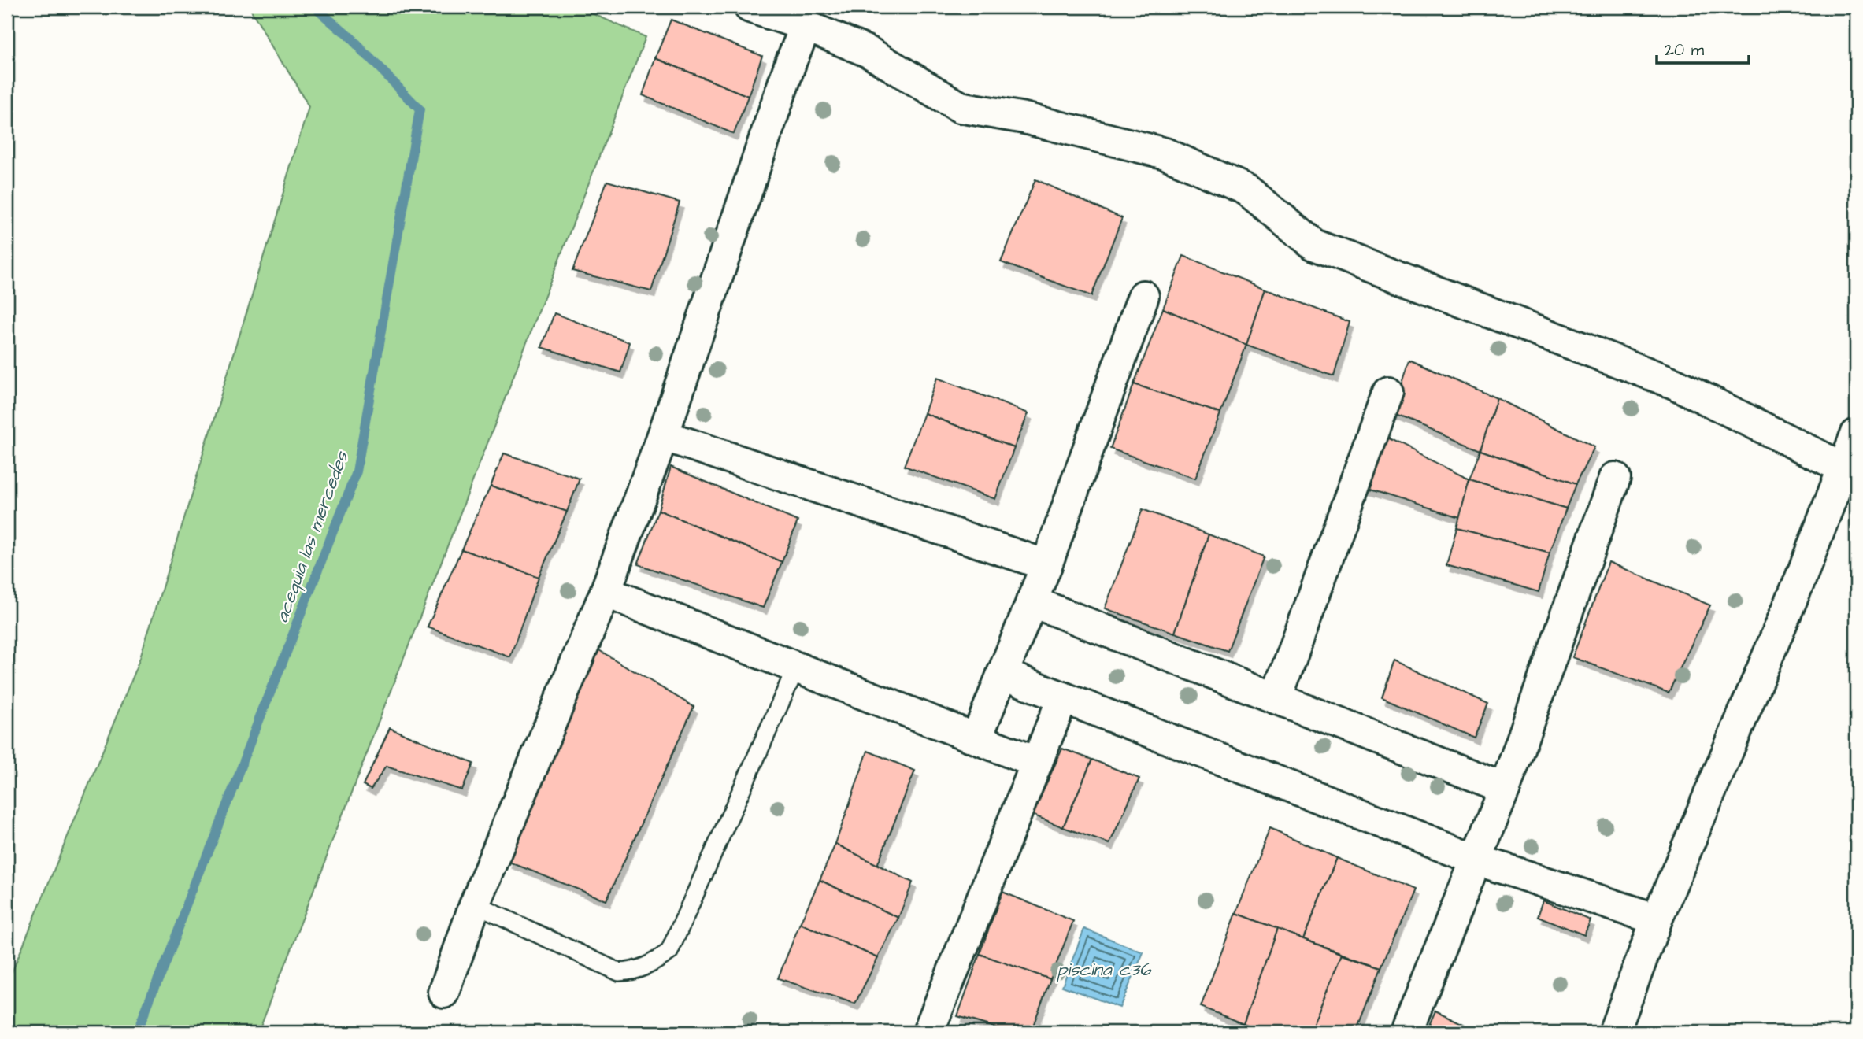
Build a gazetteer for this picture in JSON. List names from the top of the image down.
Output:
{
  "water": ["acequia las mercedes", "piscina c36"],
  "scale_bar": "20 m"
}
